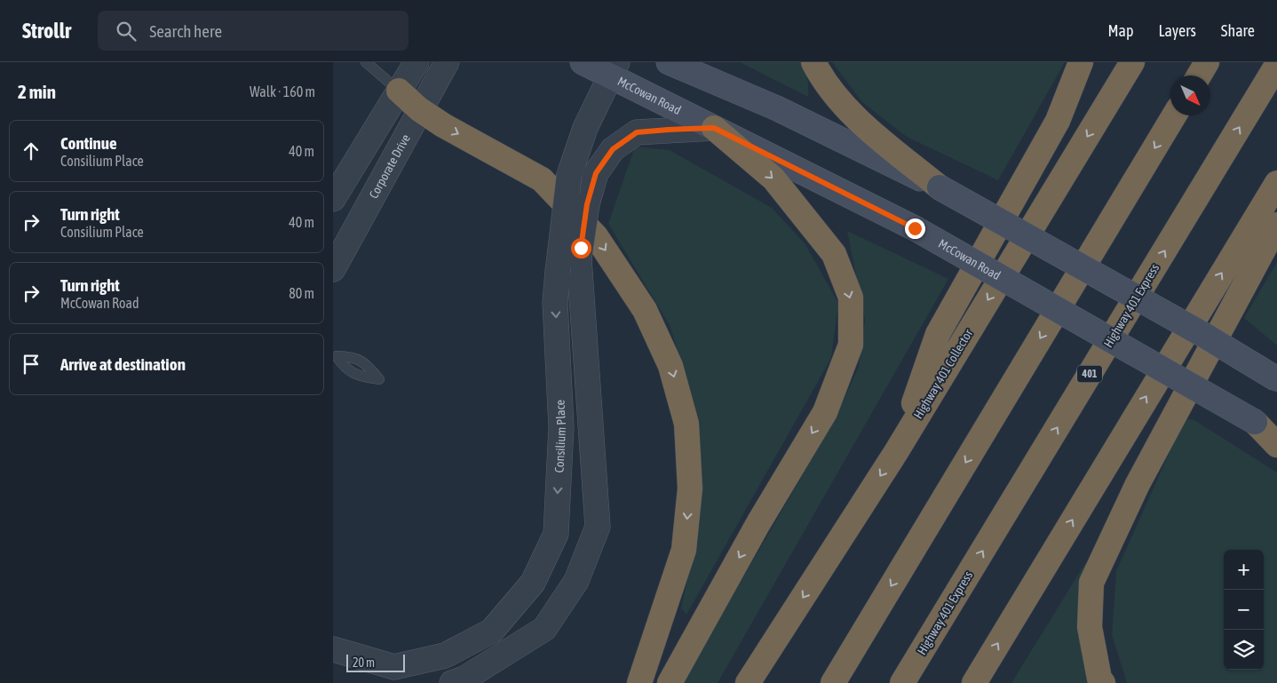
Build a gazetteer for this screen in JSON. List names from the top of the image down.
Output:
{
  "streets": {
    "highway": ["Highway 401 Express", "Highway 401 Collector", "401"],
    "main road": ["McCowan Road"],
    "street": ["Corporate Drive", "Consilium Place"]
  },
  "crossings": [
    ["McCowan Road", "Consilium Place"]
  ],
  "one_way": ["Consilium Place"],
  "scale_bar": "20 m",
  "north": "bottom right",
  "page": {
    "header": "Strollr",
    "search": "Search here",
    "nav": ["Map", "Layers", "Share"],
    "heading": ["2 min", "Walk · 160 m"],
    "list": [
      ["Continue", "Consilium Place", "40 m"],
      ["Turn right", "Consilium Place", "40 m"],
      ["Turn right", "McCowan Road", "80 m"],
      "Arrive at destination"
    ],
    "map_buttons": ["+", "−"],
    "scale": "20 m"
  }
}
